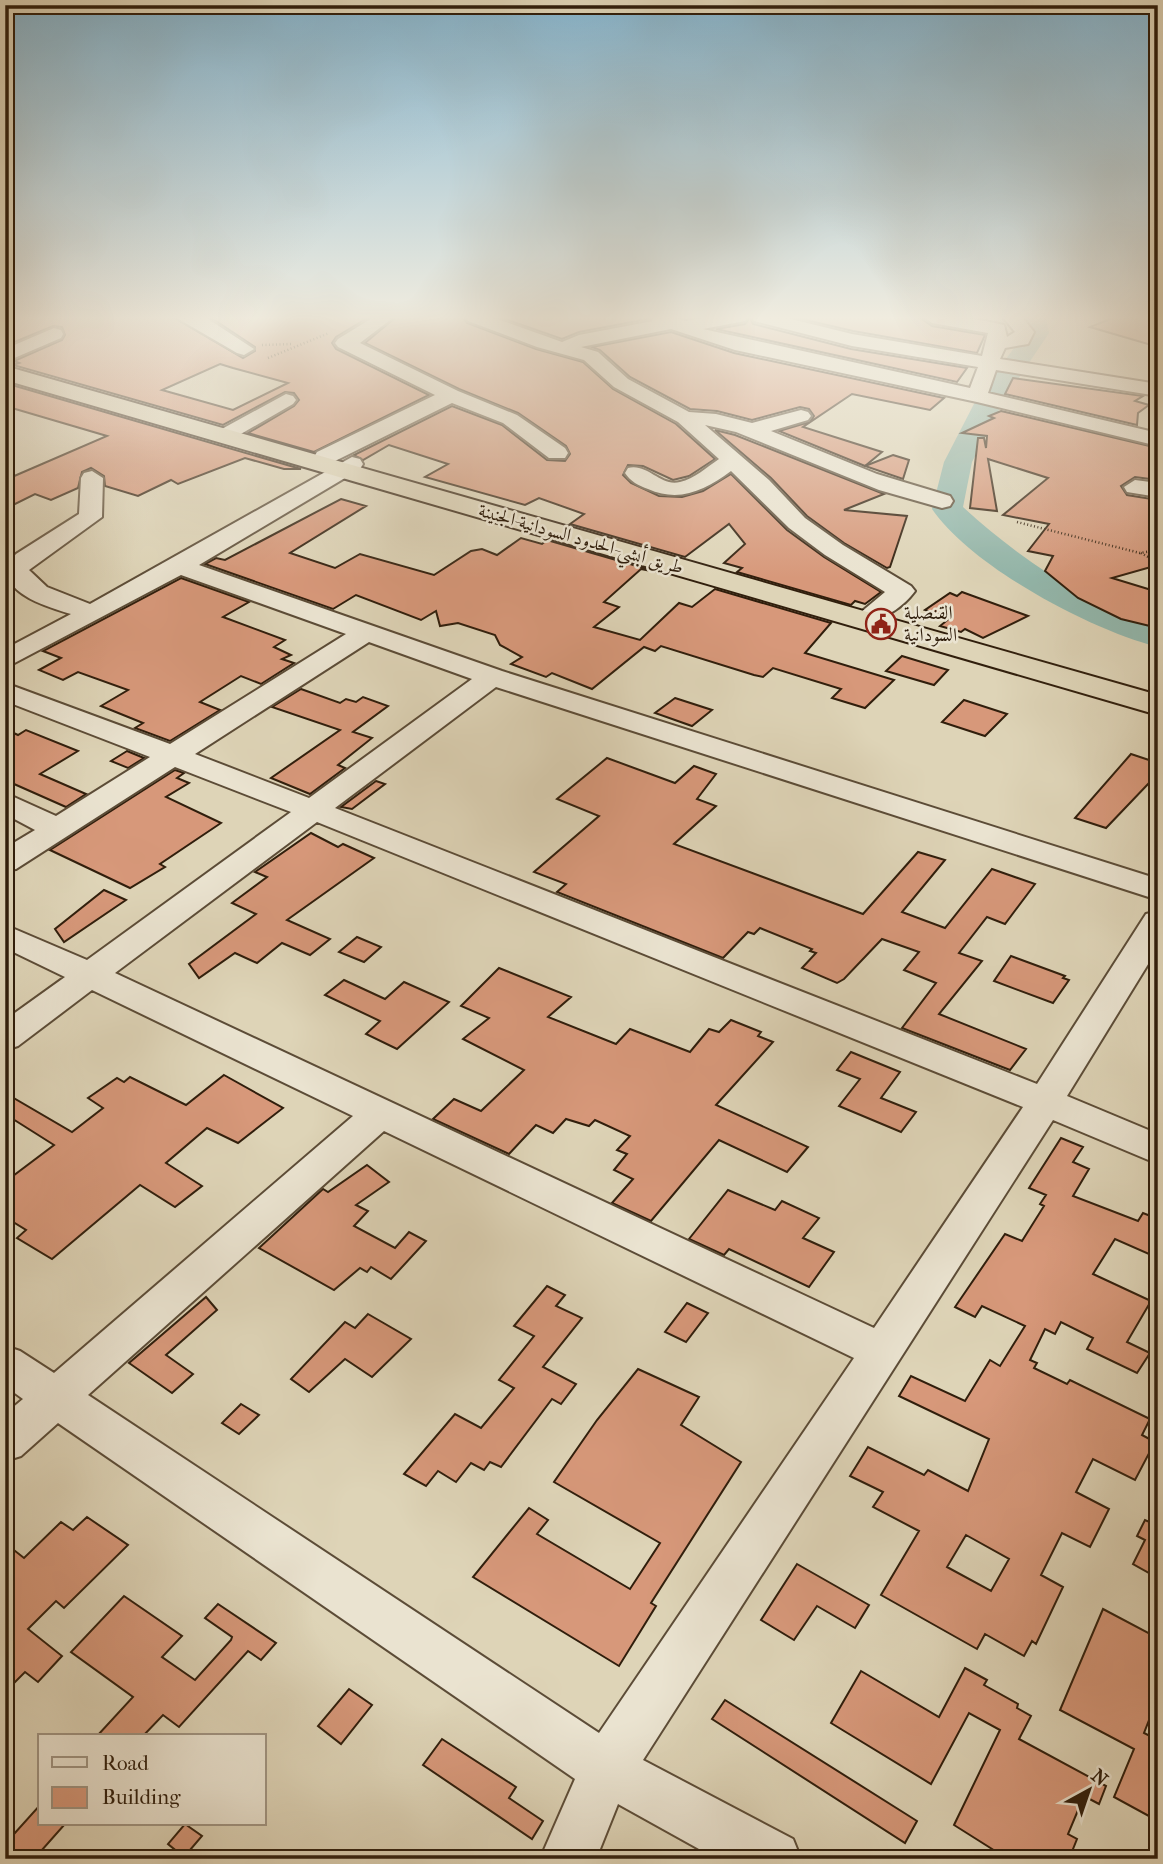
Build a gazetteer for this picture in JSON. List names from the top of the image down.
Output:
{
  "streets": {
    "highway": ["طريق أبشي-الحدود السودانية-الجنينة"]
  },
  "places": {
    "public building": ["القنصلية السودانية"]
  },
  "legend": ["Road", "Building"],
  "north": "top right"
}
